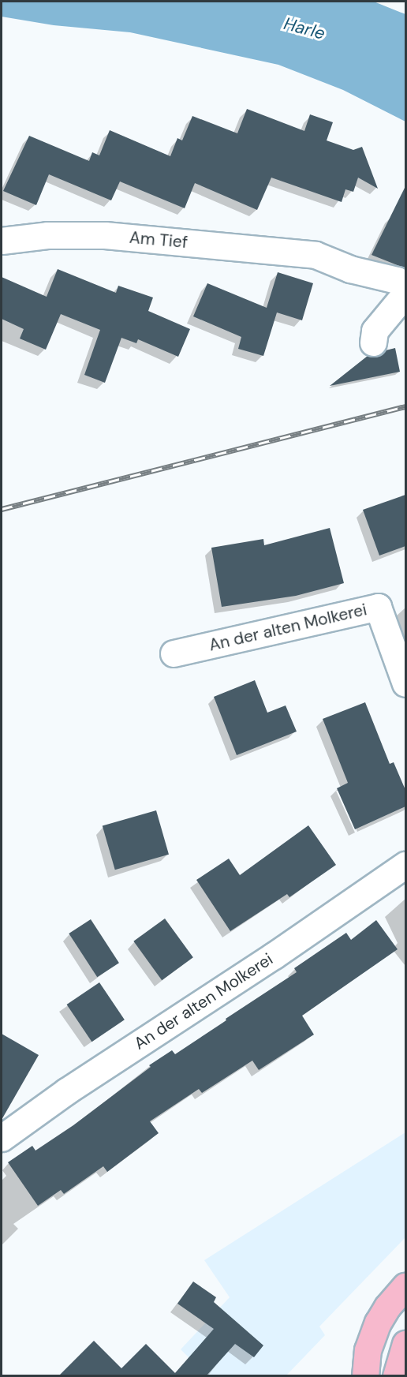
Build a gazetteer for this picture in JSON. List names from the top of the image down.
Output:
{
  "streets": {
    "street": ["Am Tief", "An der alten Molkerei"]
  },
  "water": ["Harle"]
}
